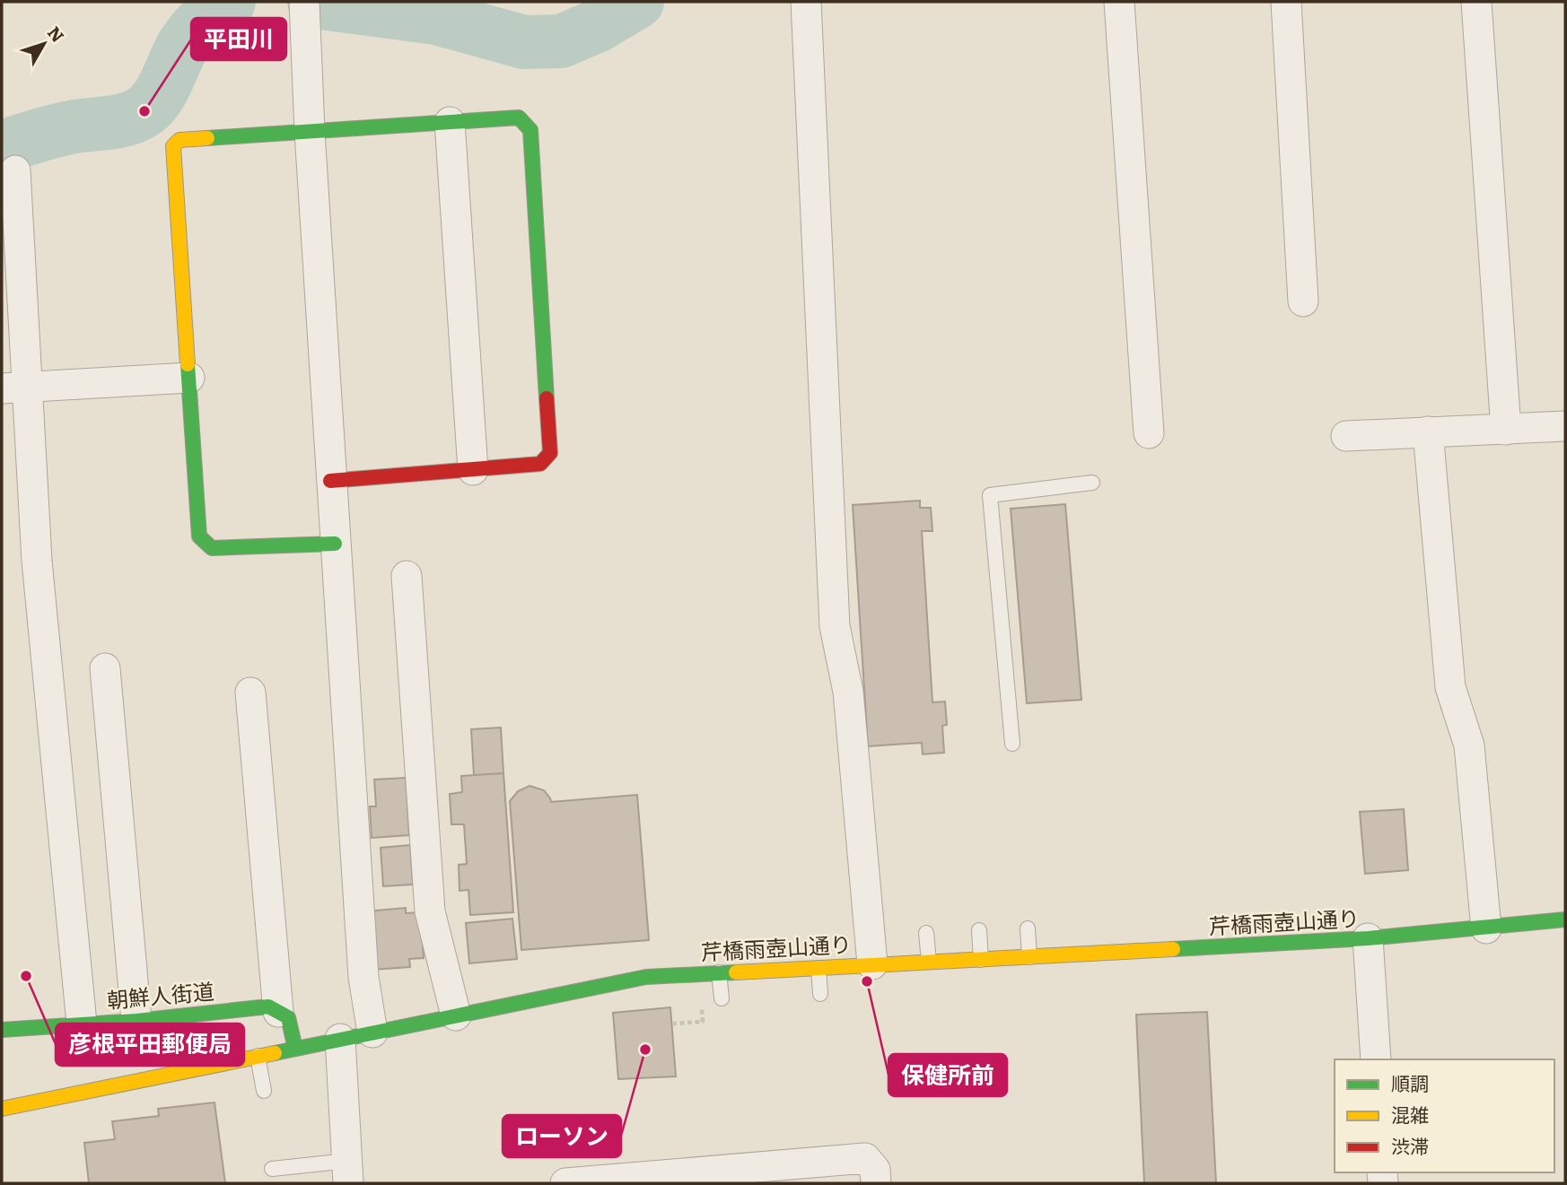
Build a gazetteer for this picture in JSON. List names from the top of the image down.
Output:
{
  "streets": {
    "street": ["芹橋雨壺山通り", "朝鮮人街道"]
  },
  "places": [
    "平田川",
    "彦根平田郵便局",
    "保健所前",
    "ローソン"
  ],
  "legend": ["順調", "混雑", "渋滞"],
  "north": "top right"
}
